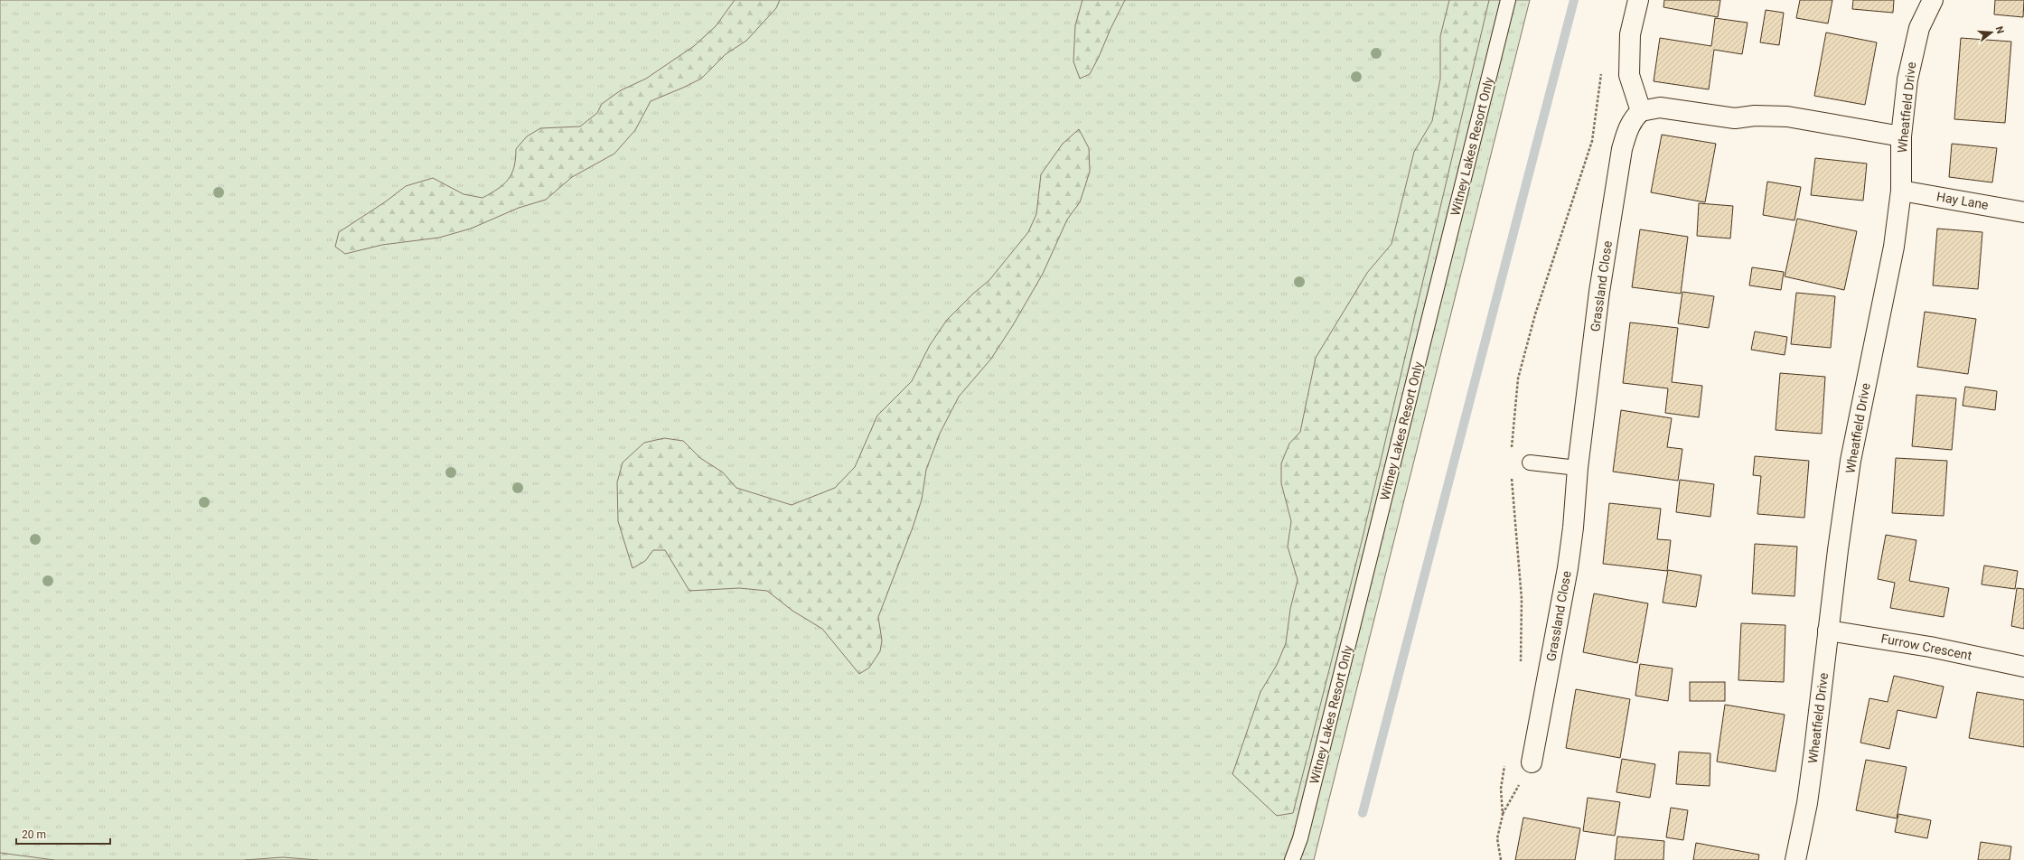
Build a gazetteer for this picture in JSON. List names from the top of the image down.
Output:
{
  "streets": {
    "street": [
      "Wheatfield Drive",
      "Hay Lane",
      "Grassland Close",
      "Furrow Crescent"
    ],
    "lane": ["Witney Lakes Resort Only"]
  },
  "crossings": [
    ["Wheatfield Drive", "Hay Lane"],
    ["Wheatfield Drive", "Furrow Crescent"]
  ],
  "scale_bar": "20 m",
  "north": "right"
}
